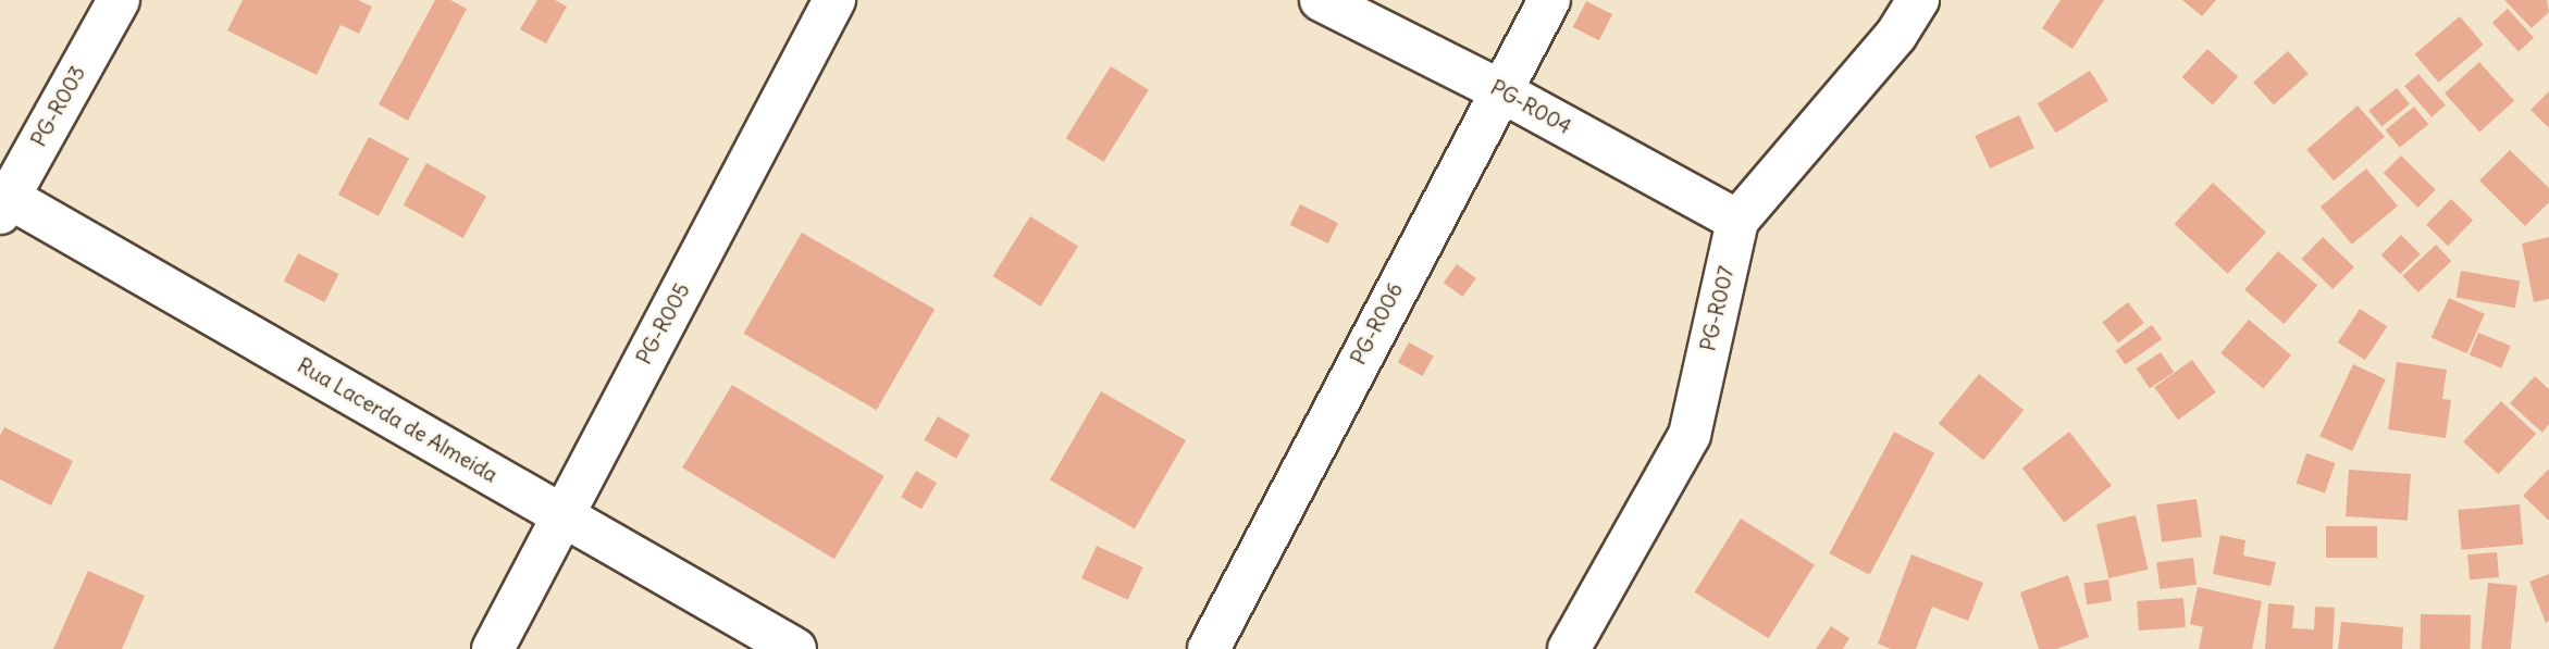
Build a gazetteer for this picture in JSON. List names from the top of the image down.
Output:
{
  "streets": {
    "street": [
      "PG-R003",
      "PG-R004",
      "PG-R007",
      "PG-R005",
      "PG-R006",
      "Rua Lacerda de Almeida"
    ]
  },
  "crossings": [
    ["PG-R003", "Rua Lacerda de Almeida"],
    ["PG-R004", "PG-R007"],
    ["PG-R004", "PG-R006"],
    ["PG-R005", "Rua Lacerda de Almeida"]
  ]
}
